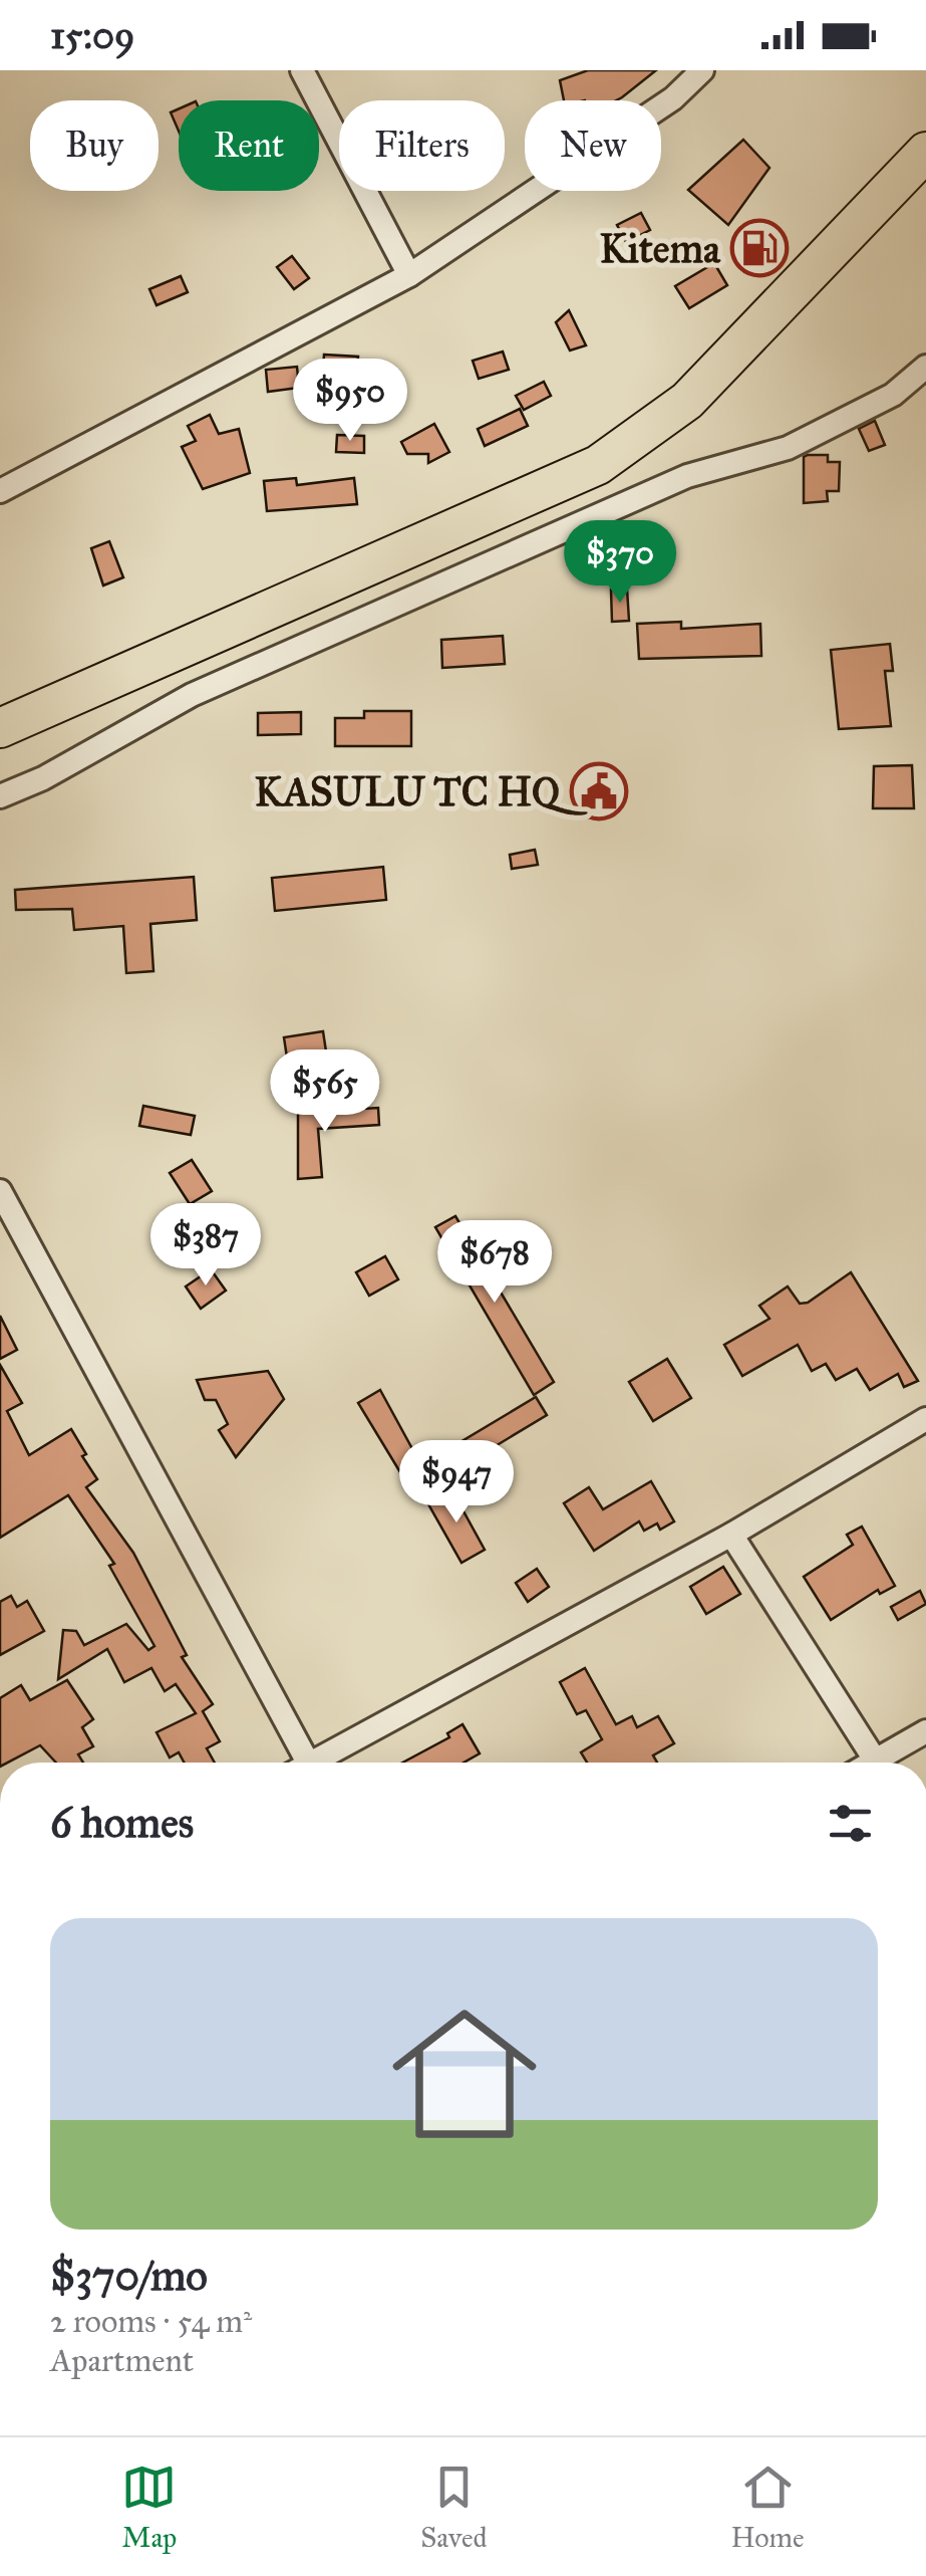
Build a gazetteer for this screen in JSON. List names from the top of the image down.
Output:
{
  "places": {
    "fuel station": ["Kitema"],
    "public building": ["KASULU TC HQ"]
  },
  "page": {
    "status": "15:09",
    "chip": [
      "Buy",
      "Rent",
      "Filters",
      "New"
    ],
    "price": [
      "$950",
      "$370",
      "$565",
      "$387",
      "$678",
      "$947"
    ],
    "heading": "6 homes",
    "list": [
      {
        "name": "$370/mo",
        "note": "2 rooms · 54 m² · Apartment"
      }
    ],
    "tabs": ["Map", "Saved", "Home"]
  }
}
